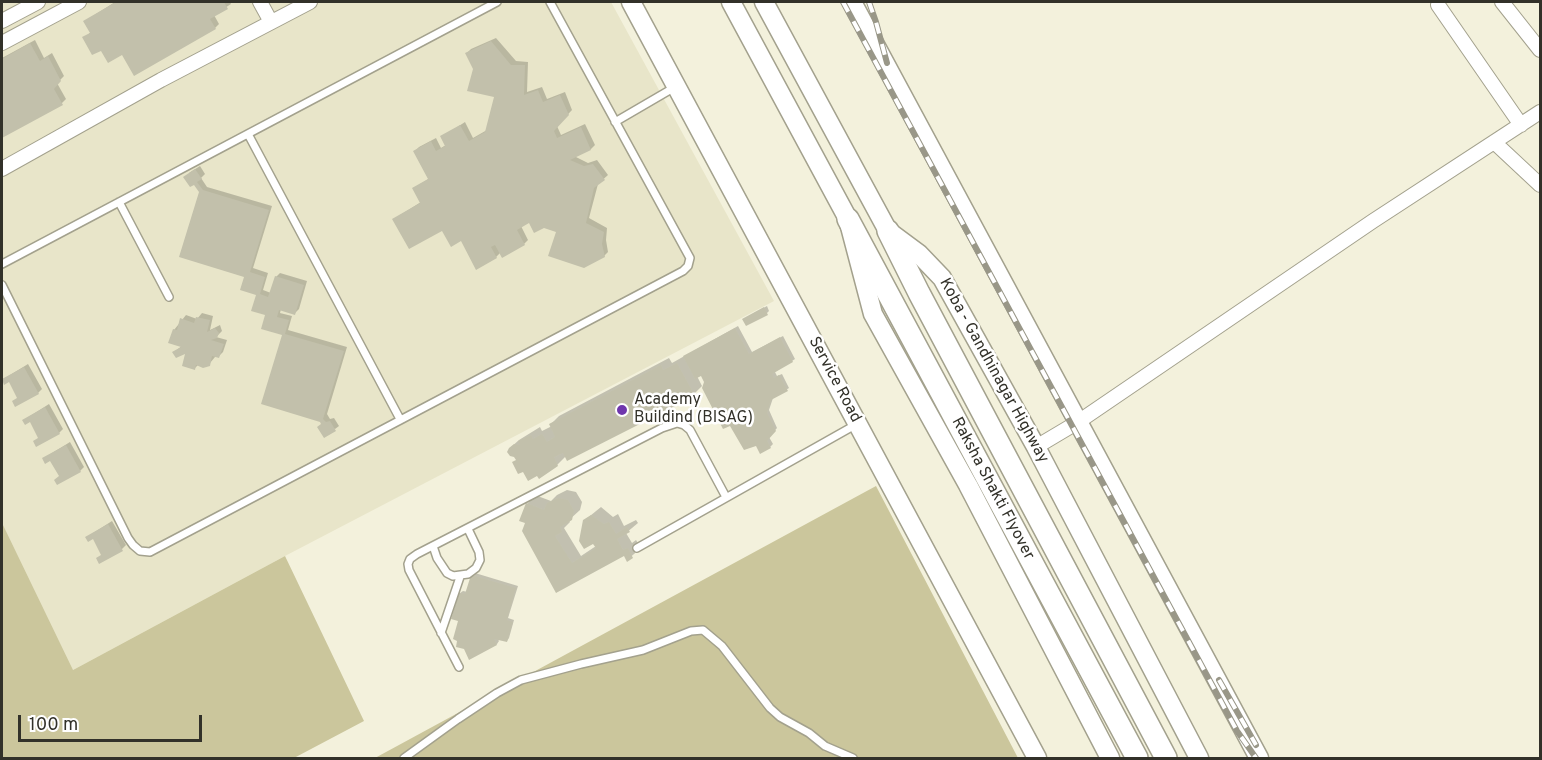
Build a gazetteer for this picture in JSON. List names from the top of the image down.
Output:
{
  "streets": {
    "main road": ["Koba - Gandhinagar Highway", "Service Road", "Raksha Shakti Flyover"]
  },
  "crossings": [
    ["Koba - Gandhinagar Highway", "Raksha Shakti Flyover"]
  ],
  "places": ["Academy Buildind (BISAG)"],
  "scale_bar": "100 m"
}
